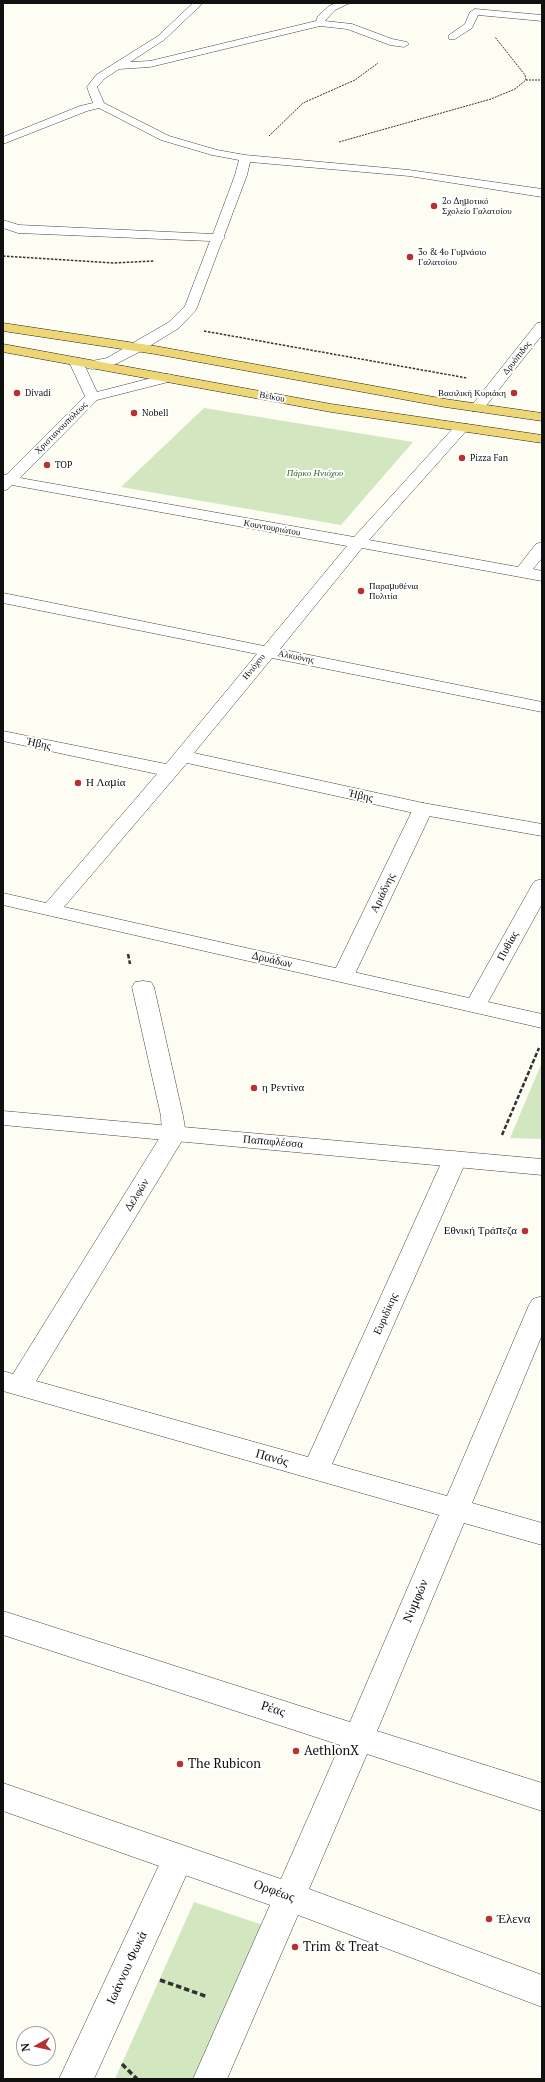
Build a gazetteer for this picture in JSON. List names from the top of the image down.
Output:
{
  "streets": {
    "main road": ["Βεΐκου"],
    "street": [
      "Δρυόπιδος",
      "Χριστιανουπόλεως",
      "Κουντουριώτου",
      "Αλκυόνης",
      "Ηνιόχου",
      "Ήβης",
      "Αριάδνης",
      "Πυθίας",
      "Δρυάδων",
      "Παπαφλέσσα",
      "Δελφών",
      "Ευριδίκης",
      "Πανός",
      "Νυμφών",
      "Ρέας",
      "Ορφέως",
      "Ιωάννου Φωκά"
    ]
  },
  "crossings": [
    ["Βεΐκου", "Χριστιανουπόλεως"],
    ["Βεΐκου", "Ηνιόχου"],
    ["Χριστιανουπόλεως", "Κουντουριώτου"],
    ["Κουντουριώτου", "Ηνιόχου"],
    ["Αλκυόνης", "Ηνιόχου"],
    ["Ηνιόχου", "Ήβης"],
    ["Ηνιόχου", "Δρυάδων"],
    ["Ήβης", "Αριάδνης"],
    ["Αριάδνης", "Δρυάδων"],
    ["Πυθίας", "Δρυάδων"],
    ["Παπαφλέσσα", "Δελφών"],
    ["Παπαφλέσσα", "Ευριδίκης"],
    ["Δελφών", "Πανός"],
    ["Ευριδίκης", "Πανός"],
    ["Πανός", "Νυμφών"],
    ["Νυμφών", "Ρέας"],
    ["Νυμφών", "Ορφέως"],
    ["Ορφέως", "Ιωάννου Φωκά"]
  ],
  "parks": ["Πάρκο Ηνιόχου"],
  "places": [
    "2ο Δημοτικό Σχολείο Γαλατσίου",
    "3ο & 4ο Γυμνάσιο Γαλατσίου",
    "Divadi",
    "Βασιλική Κυριάκη",
    "Nobell",
    "Pizza Fan",
    "TOP",
    "Παραμυθένια Πολιτία",
    "Η Λαμία",
    "η Ρεντίνα",
    "Εθνική Τράπεζα",
    "AethlonX",
    "The Rubicon",
    "Έλενα",
    "Trim & Treat"
  ],
  "north": "left"
}
